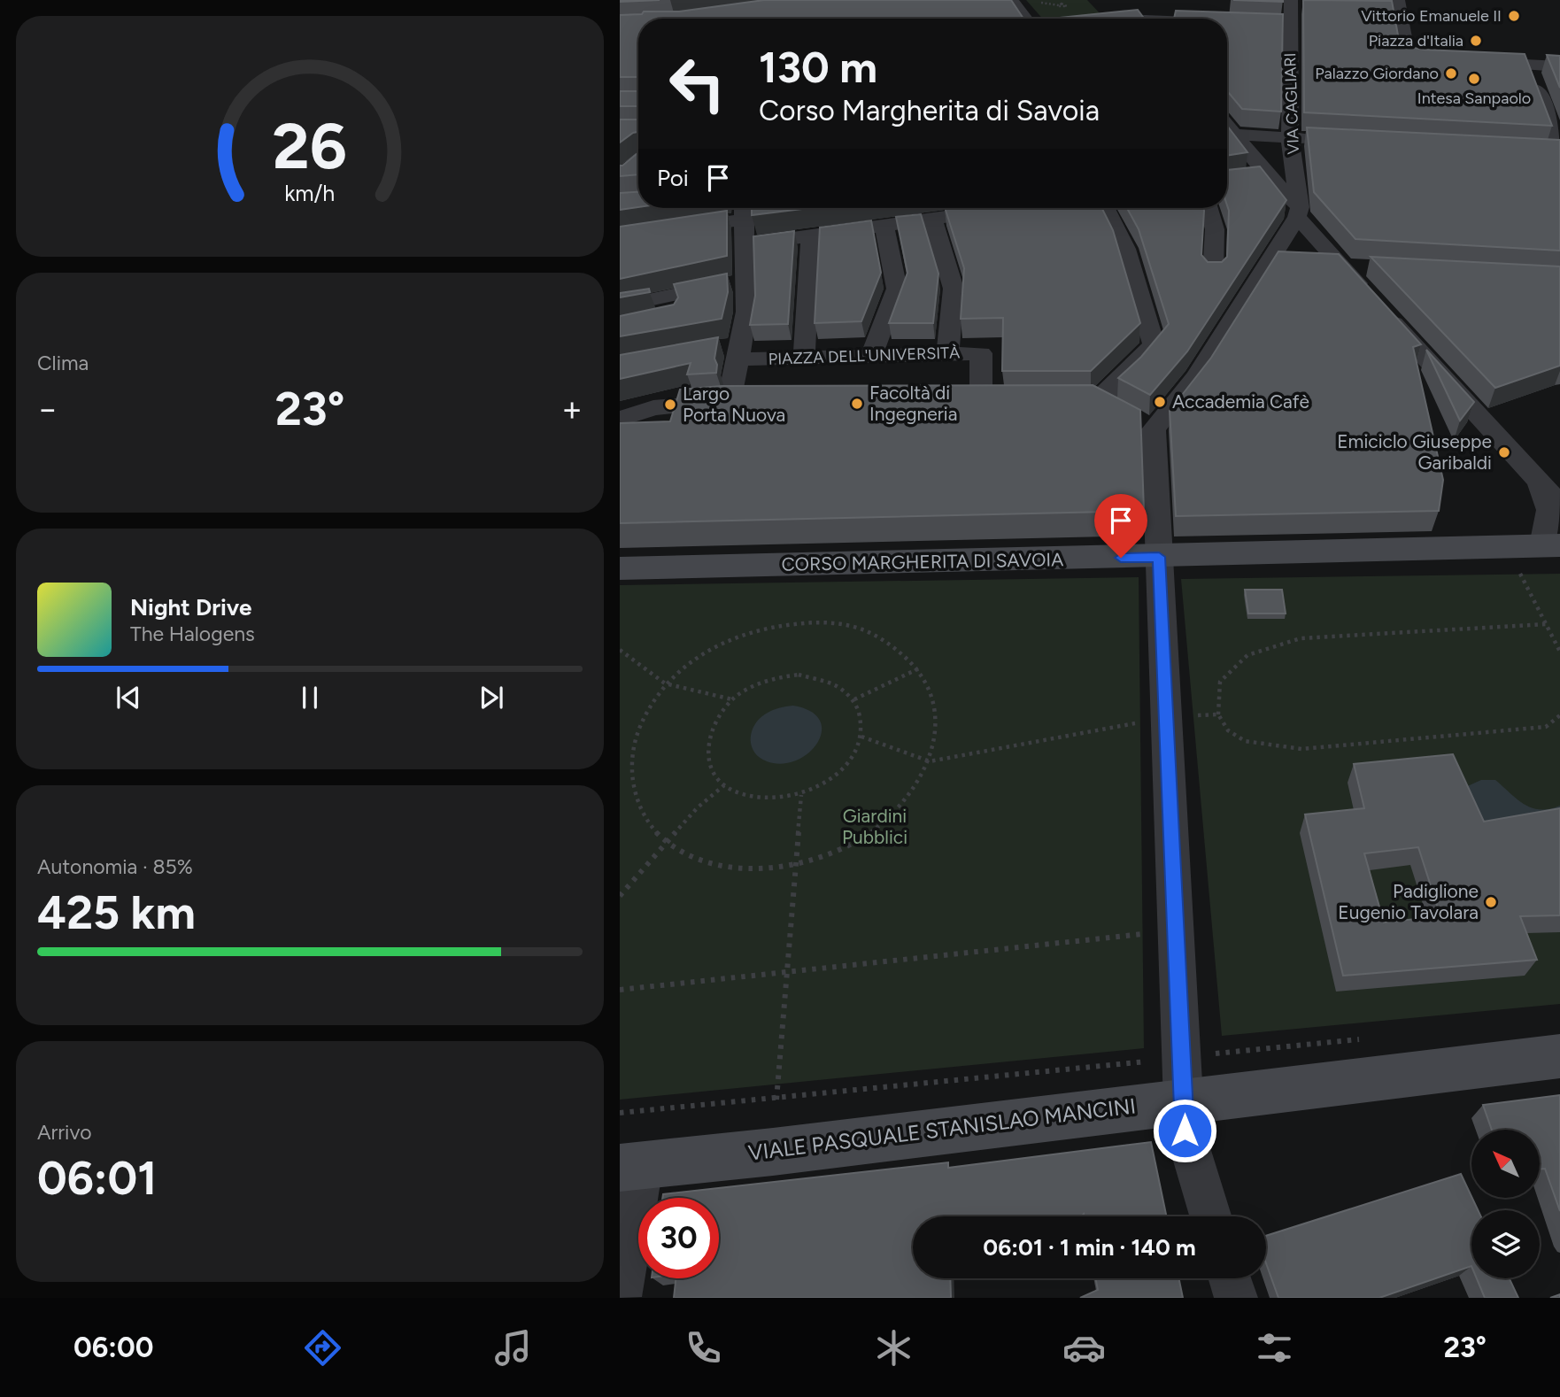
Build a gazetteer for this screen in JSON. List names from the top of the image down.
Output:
{
  "streets": {
    "main road": ["CORSO MARGHERITA DI SAVOIA", "VIALE PASQUALE STANISLAO MANCINI"],
    "street": ["VIA CAGLIARI", "PIAZZA DELL'UNIVERSITÀ"]
  },
  "parks": ["Giardini Pubblici"],
  "places": [
    "Vittorio Emanuele II",
    "Piazza d'Italia",
    "Palazzo Giordano",
    "Intesa Sanpaolo",
    "Accademia Cafè",
    "Facoltà di Ingegneria",
    "Largo Porta Nuova",
    "Emiciclo Giuseppe Garibaldi",
    "Padiglione Eugenio Tavolara"
  ],
  "north": "top left",
  "page": {
    "turn": ["130 m", "Corso Margherita di Savoia"],
    "then": "Poi",
    "tile": [
      "Clima",
      ["Autonomia · 85%", "425 km"],
      ["Arrivo", "06:01"]
    ],
    "heat": ["−", "23°", "+"],
    "song": ["Night Drive", "The Halogens"],
    "limit": "30",
    "trip": "06:01 · 1 min · 140 m",
    "tabs": ["06:00", "23°"],
    "gauge": ["26", "km/h"]
  }
}
